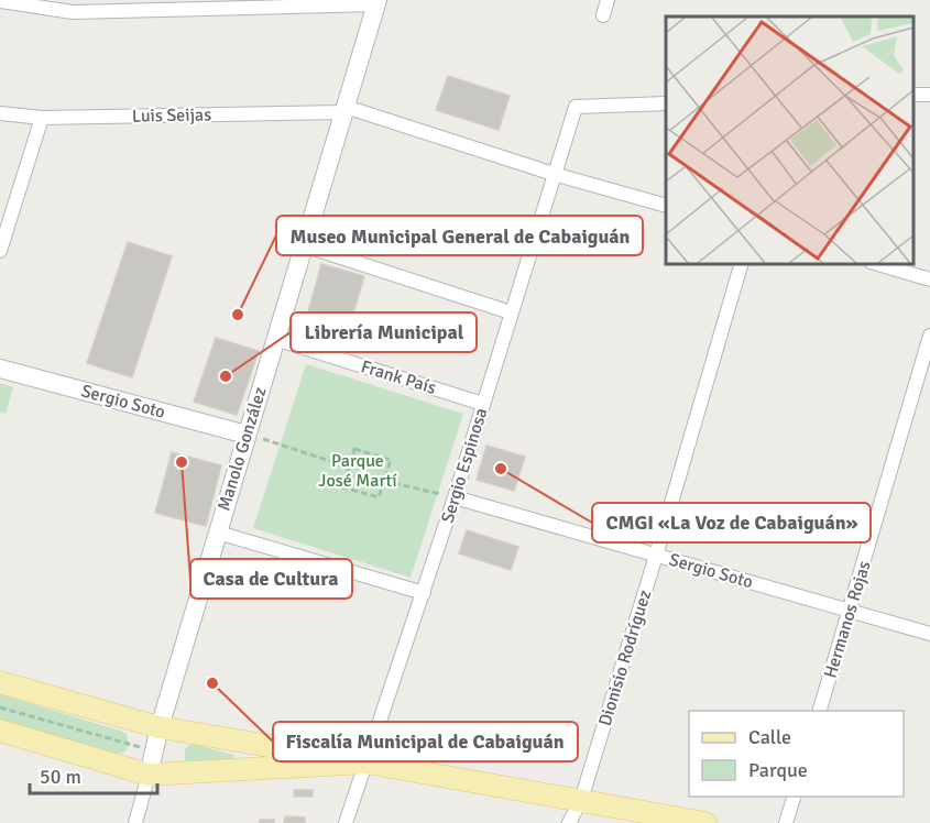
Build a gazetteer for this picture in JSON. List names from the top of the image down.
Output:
{
  "streets": {
    "street": [
      "Luis Seijas",
      "Frank País",
      "Sergio Soto",
      "Manolo González",
      "Sergio Espinosa",
      "Hermanos Rojas",
      "Dionisio Rodríguez"
    ]
  },
  "crossings": [
    ["Luis Seijas", "Manolo González"],
    ["Luis Seijas", "Sergio Espinosa"],
    ["Frank País", "Manolo González"],
    ["Frank País", "Sergio Espinosa"],
    ["Sergio Soto", "Manolo González"],
    ["Sergio Soto", "Sergio Espinosa"],
    ["Sergio Soto", "Hermanos Rojas"],
    ["Sergio Soto", "Dionisio Rodríguez"]
  ],
  "parks": ["Parque José Martí"],
  "places": [
    "Museo Municipal General de Cabaiguán",
    "Librería Municipal",
    "Casa de Cultura",
    "CMGI «La Voz de Cabaiguán»",
    "Fiscalía Municipal de Cabaiguán"
  ],
  "legend": ["Calle", "Parque"],
  "scale_bar": "50 m"
}
